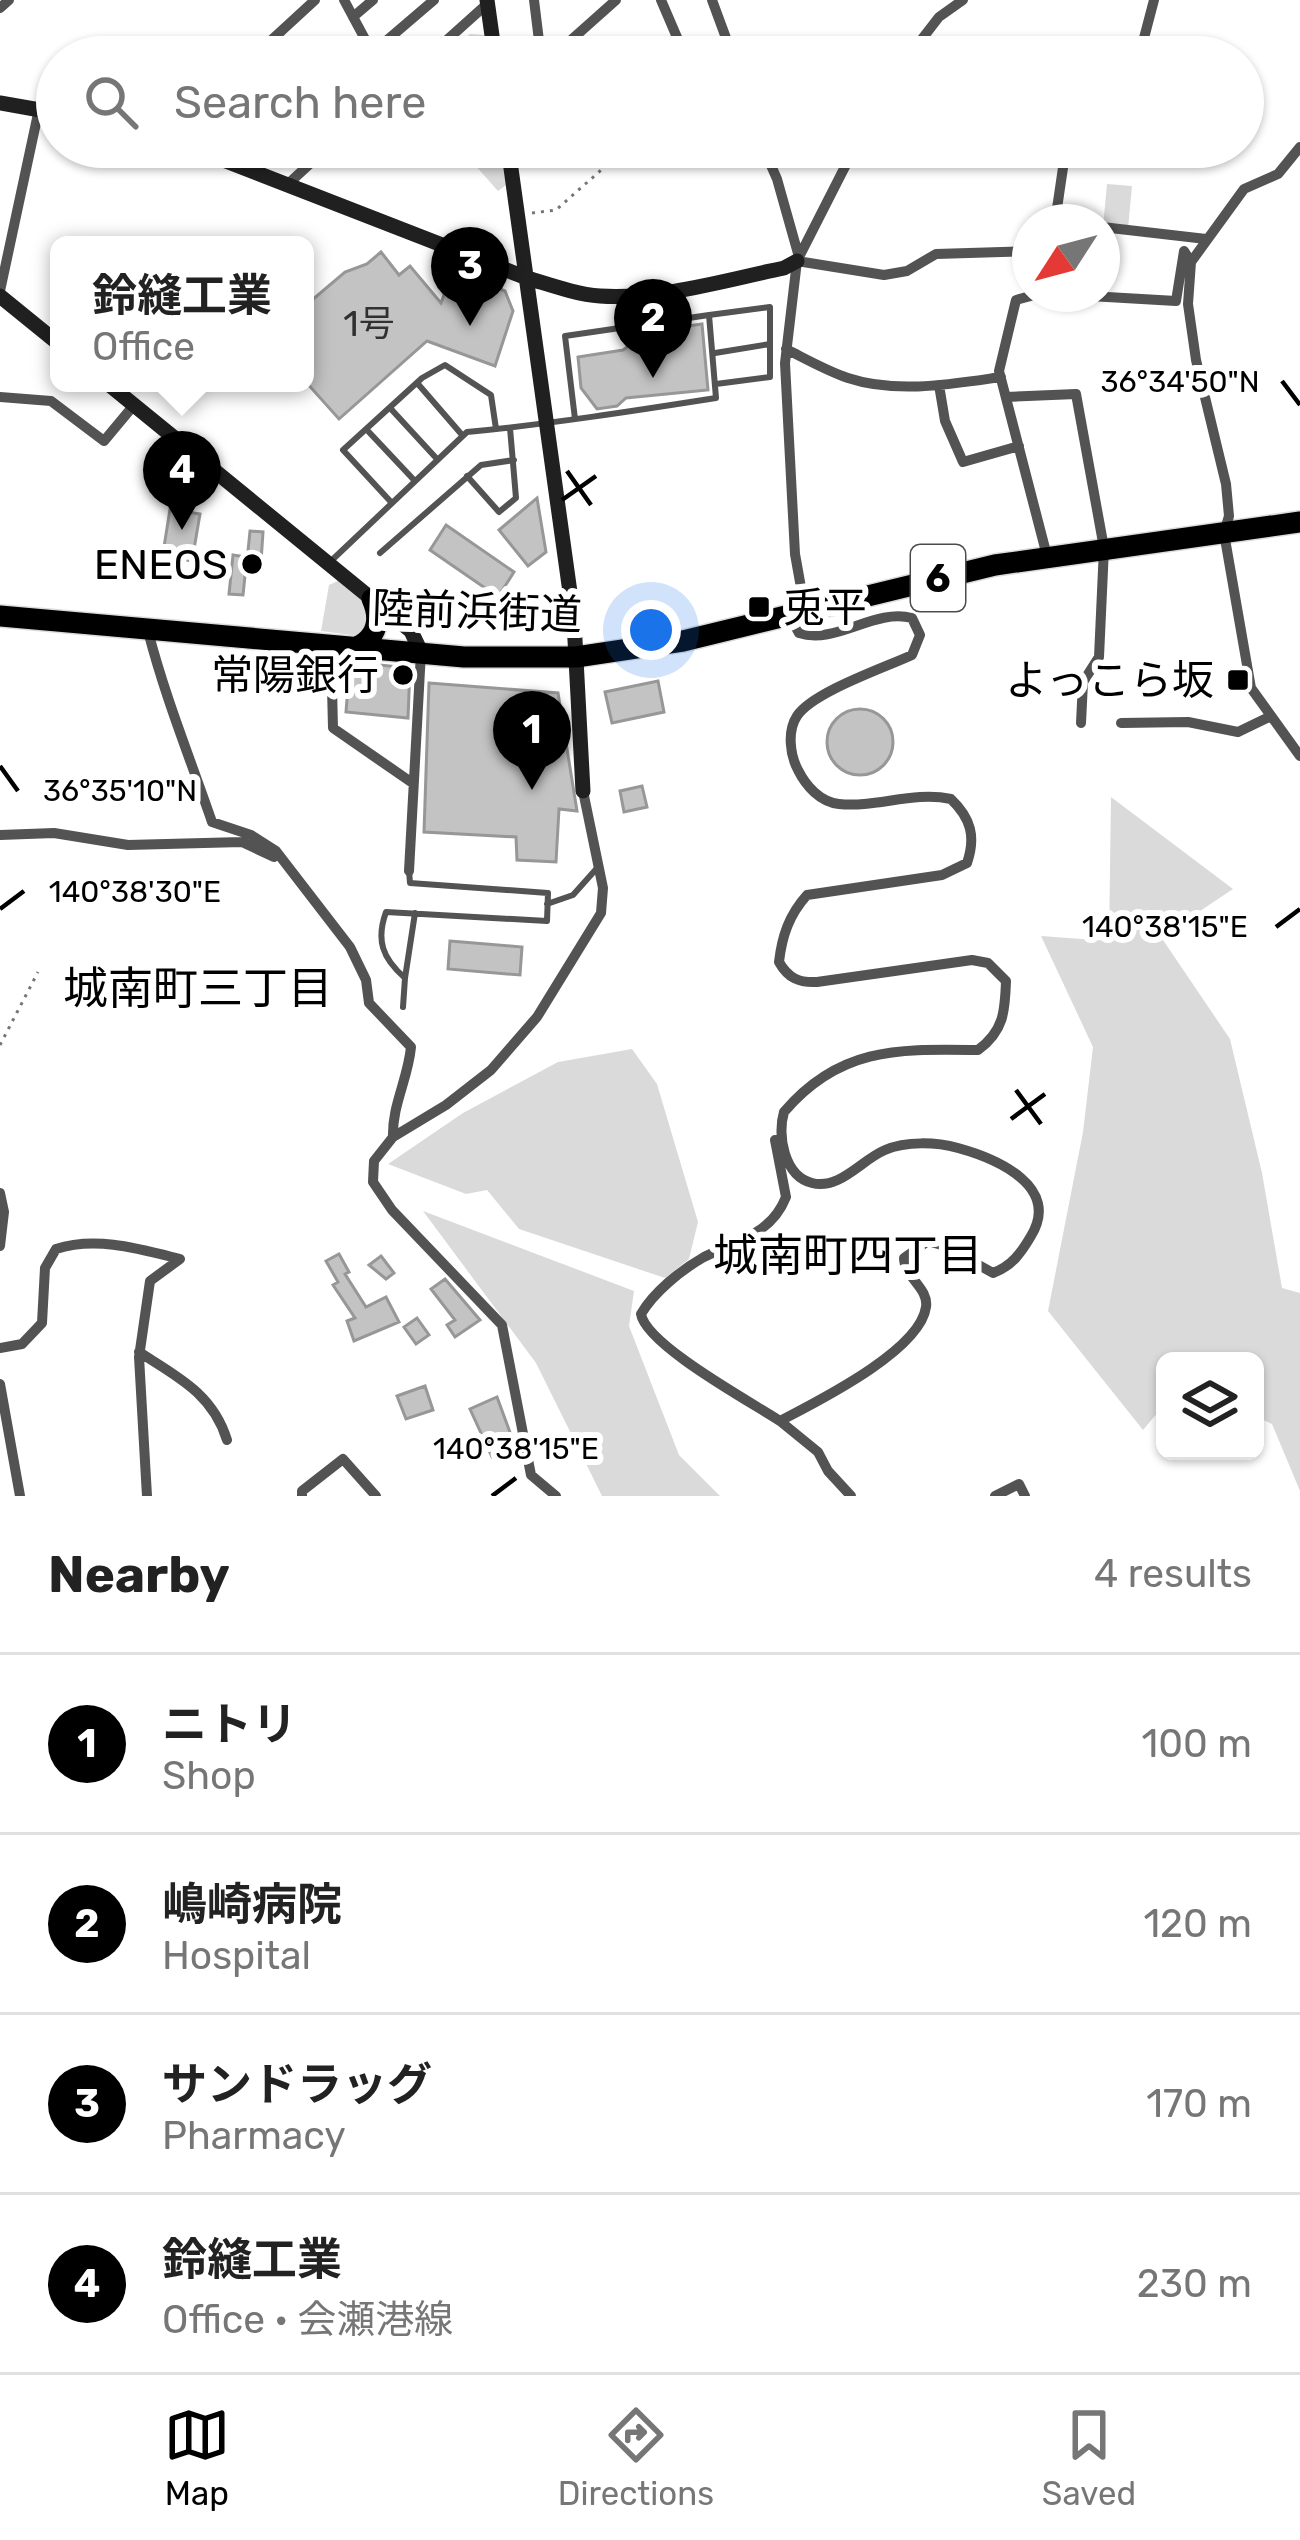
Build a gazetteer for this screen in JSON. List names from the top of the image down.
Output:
{
  "streets": {
    "highway": ["6", "陸前浜街道"]
  },
  "districts": ["城南町三丁目", "城南町四丁目"],
  "places": {
    "other": ["ENEOS", "常陽銀行"],
    "transit": ["兎平", "よっこら坂"]
  },
  "house_numbers": ["1号"],
  "north": "bottom left",
  "page": {
    "search": "Search here",
    "pins": [
      "3",
      "2",
      "4",
      "1"
    ],
    "popup": ["鈴縫工業", "Office"],
    "heading": ["Nearby", "4 results"],
    "list": [
      {
        "mark": "1",
        "name": "ニトリ",
        "note": "Shop",
        "value": "100 m"
      },
      {
        "mark": "2",
        "name": "嶋崎病院",
        "note": "Hospital",
        "value": "120 m"
      },
      {
        "mark": "3",
        "name": "サンドラッグ",
        "note": "Pharmacy",
        "value": "170 m"
      },
      {
        "mark": "4",
        "name": "鈴縫工業",
        "note": "Office · 会瀬港線",
        "value": "230 m"
      }
    ],
    "nav": ["Map", "Directions", "Saved"]
  },
  "coordinates": [
    "36°34'50\"N",
    "36°35'10\"N",
    "140°38'30\"E",
    "140°38'15\"E"
  ]
}
